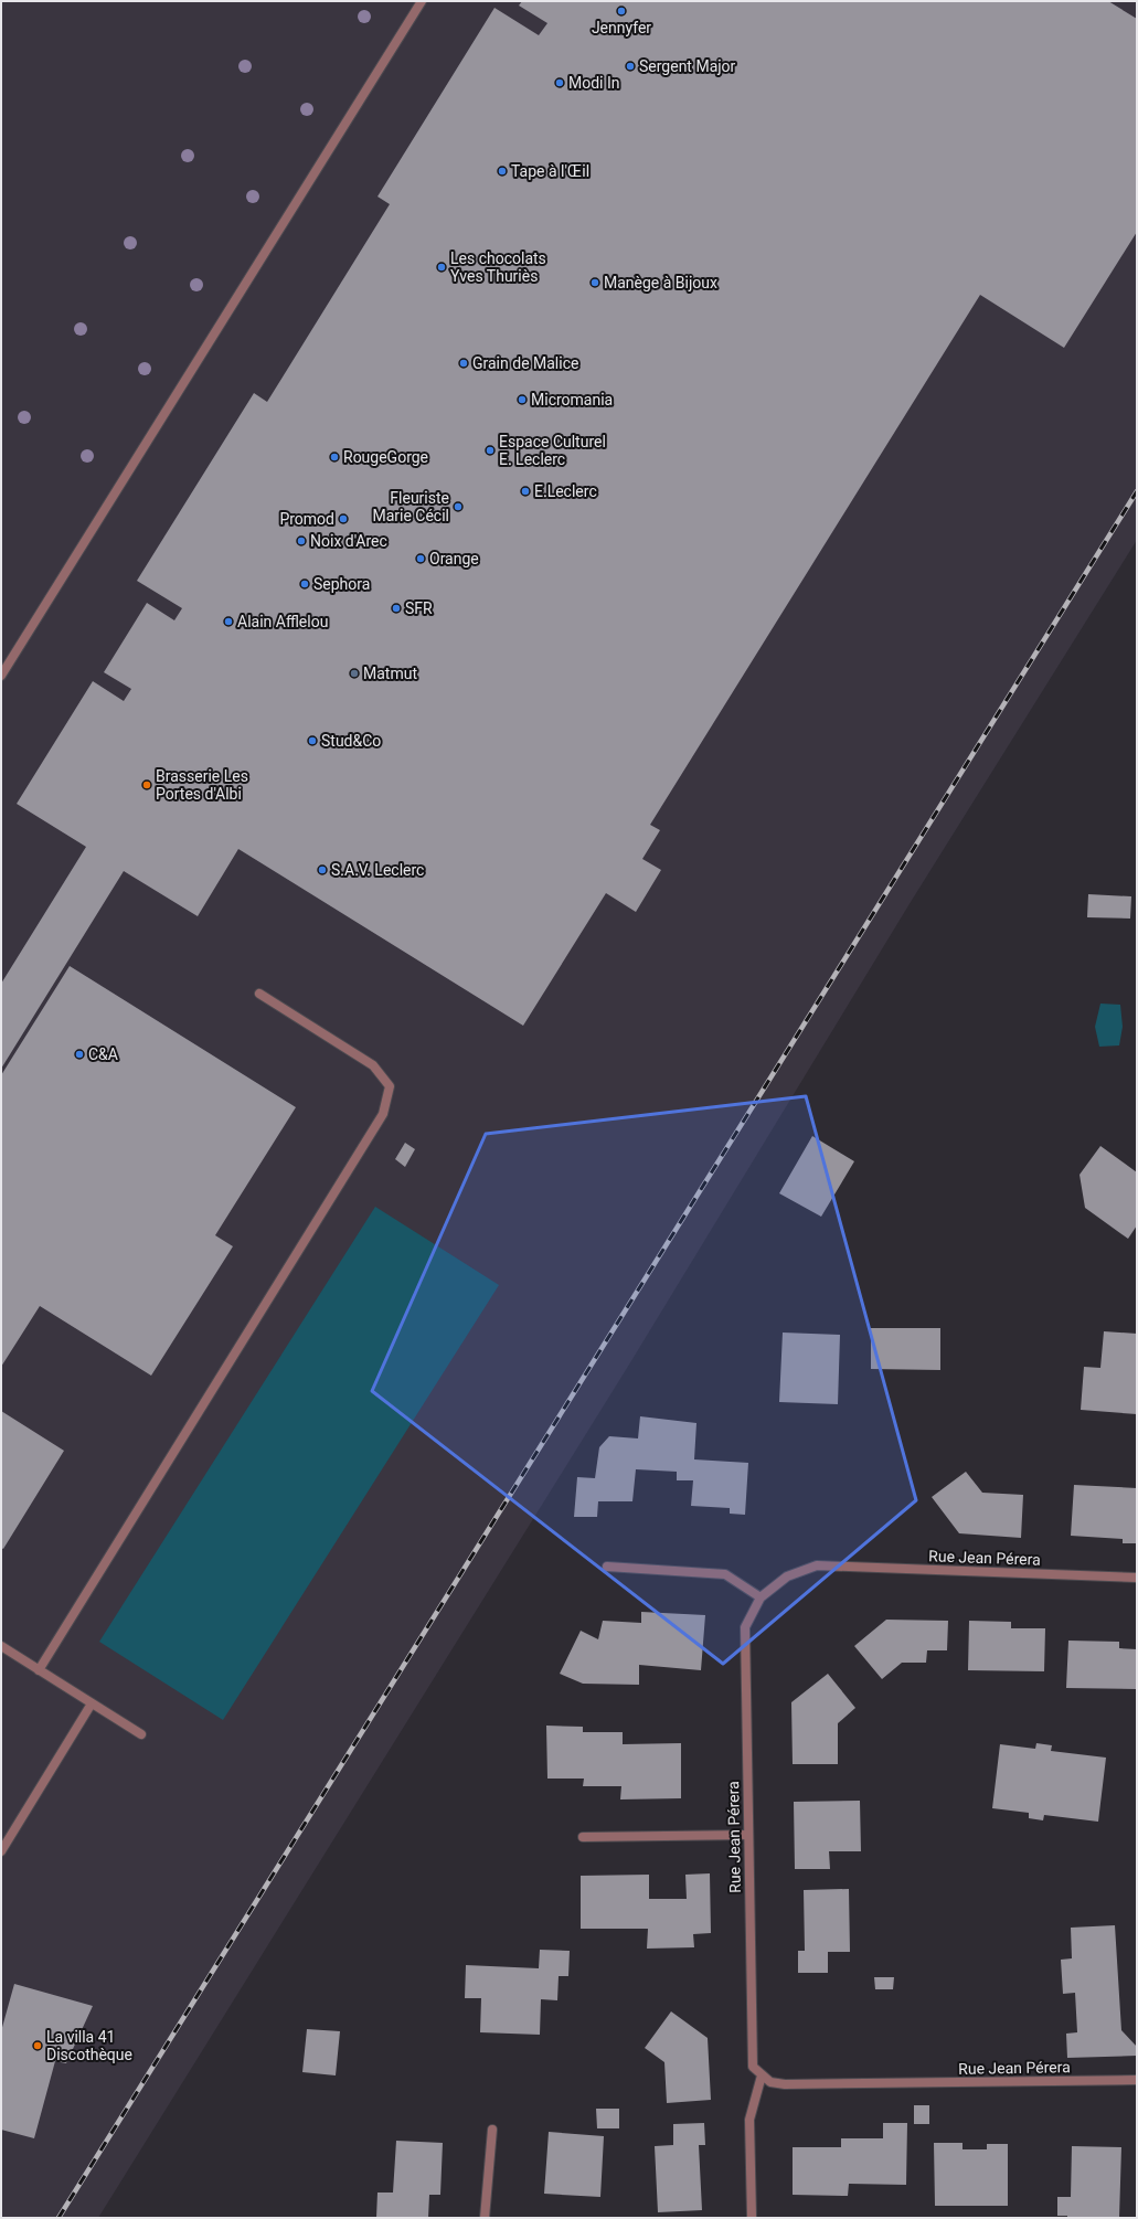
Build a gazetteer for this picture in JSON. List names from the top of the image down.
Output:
{
  "streets": {
    "street": ["Rue Jean Pérera"]
  },
  "places": [
    "Jennyfer",
    "Sergent Major",
    "Modi In",
    "Tape à l'Œil",
    "Les chocolats Yves Thuriès",
    "Manège à Bijoux",
    "Grain de Malice",
    "Micromania",
    "Espace Culturel E. Leclerc",
    "RougeGorge",
    "E.Leclerc",
    "Fleuriste Marie Cécil",
    "Promod",
    "Noix d'Arec",
    "Orange",
    "Sephora",
    "SFR",
    "Alain Afflelou",
    "Matmut",
    "Stud&Co",
    "Brasserie Les Portes d'Albi",
    "S.A.V. Leclerc",
    "C&A",
    "La villa 41 Discothèque"
  ]
}
